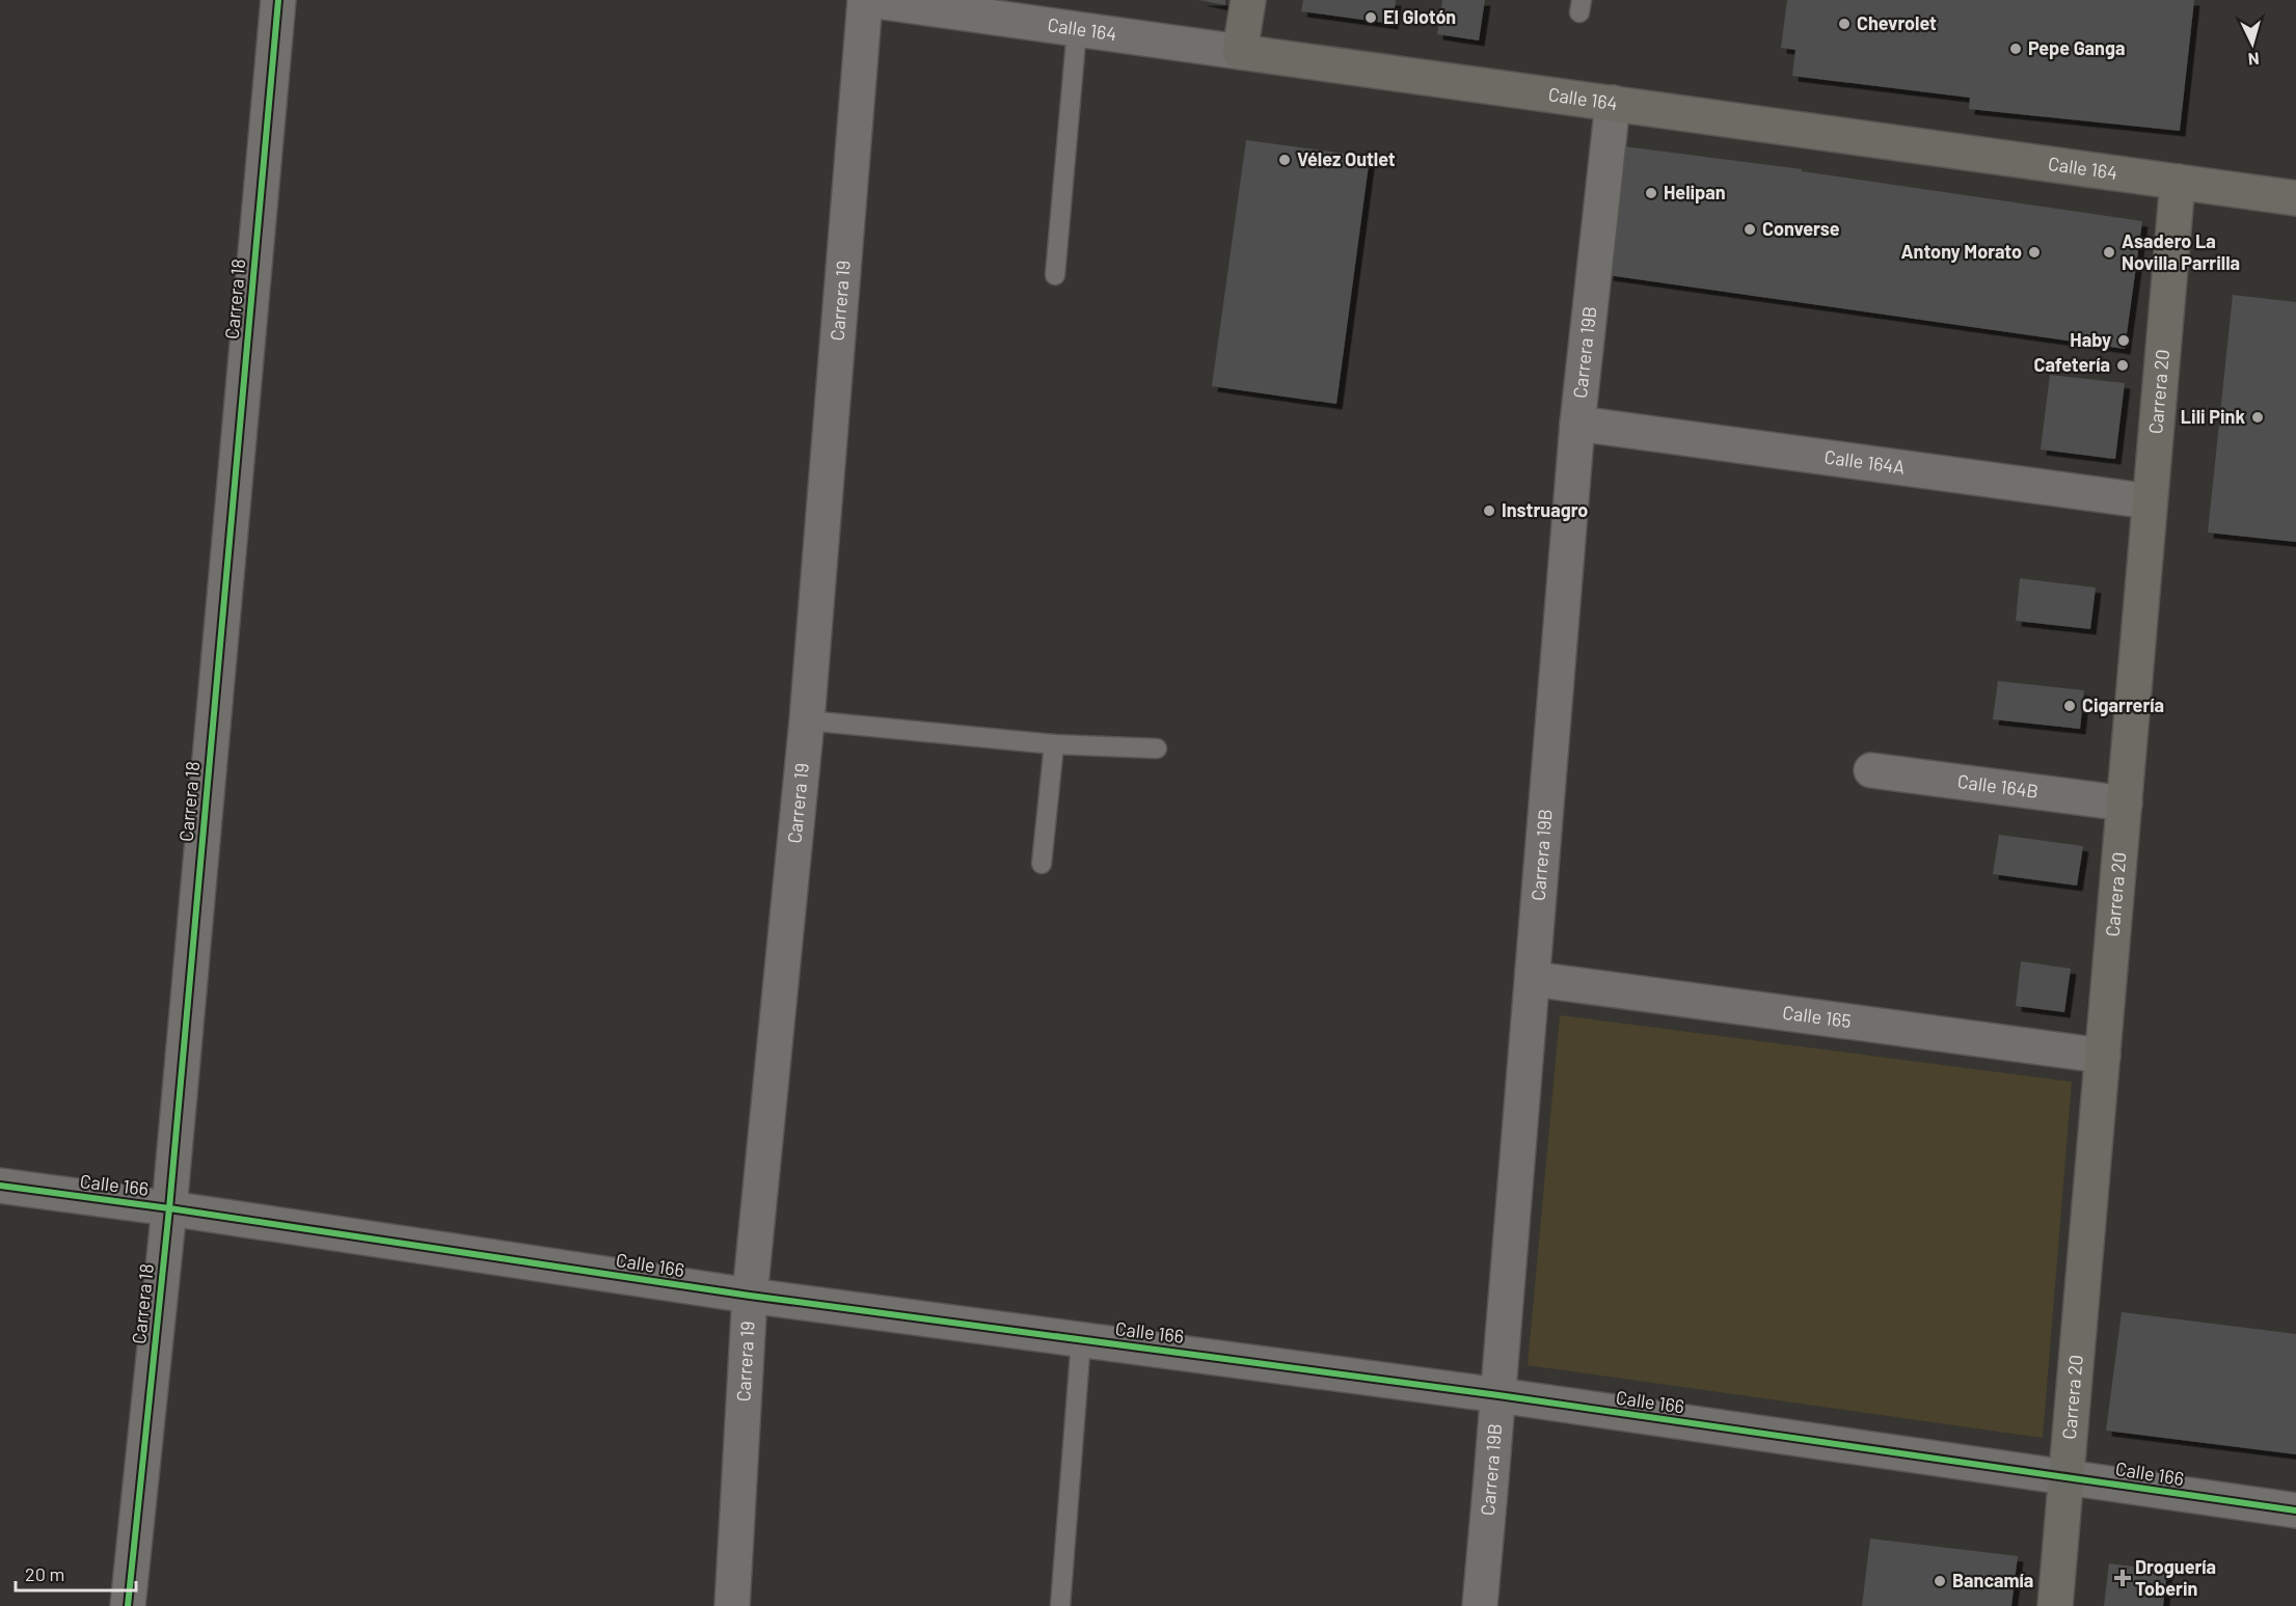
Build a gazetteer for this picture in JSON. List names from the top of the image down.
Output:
{
  "streets": {
    "main road": ["Calle 164", "Carrera 20"],
    "street": [
      "Carrera 18",
      "Carrera 19",
      "Carrera 19B",
      "Calle 164A",
      "Calle 164B",
      "Calle 165",
      "Calle 166"
    ]
  },
  "crossings": [
    ["Calle 164", "Carrera 19"],
    ["Calle 164", "Carrera 19B"],
    ["Calle 164", "Carrera 20"],
    ["Carrera 18", "Calle 166"],
    ["Carrera 19", "Calle 166"],
    ["Carrera 19B", "Calle 164A"],
    ["Carrera 19B", "Calle 165"],
    ["Carrera 19B", "Calle 166"],
    ["Carrera 20", "Calle 164A"],
    ["Carrera 20", "Calle 164B"],
    ["Carrera 20", "Calle 165"],
    ["Carrera 20", "Calle 166"]
  ],
  "places": {
    "other": [
      "El Glotón",
      "Chevrolet",
      "Pepe Ganga",
      "Vélez Outlet",
      "Helipan",
      "Converse",
      "Antony Morato",
      "Asadero La Novilla Parrilla",
      "Haby",
      "Cafetería",
      "Lili Pink",
      "Instruagro",
      "Cigarrería",
      "Bancamía"
    ],
    "health": ["Droguería Toberin"]
  },
  "scale_bar": "20 m",
  "north": "bottom"
}
